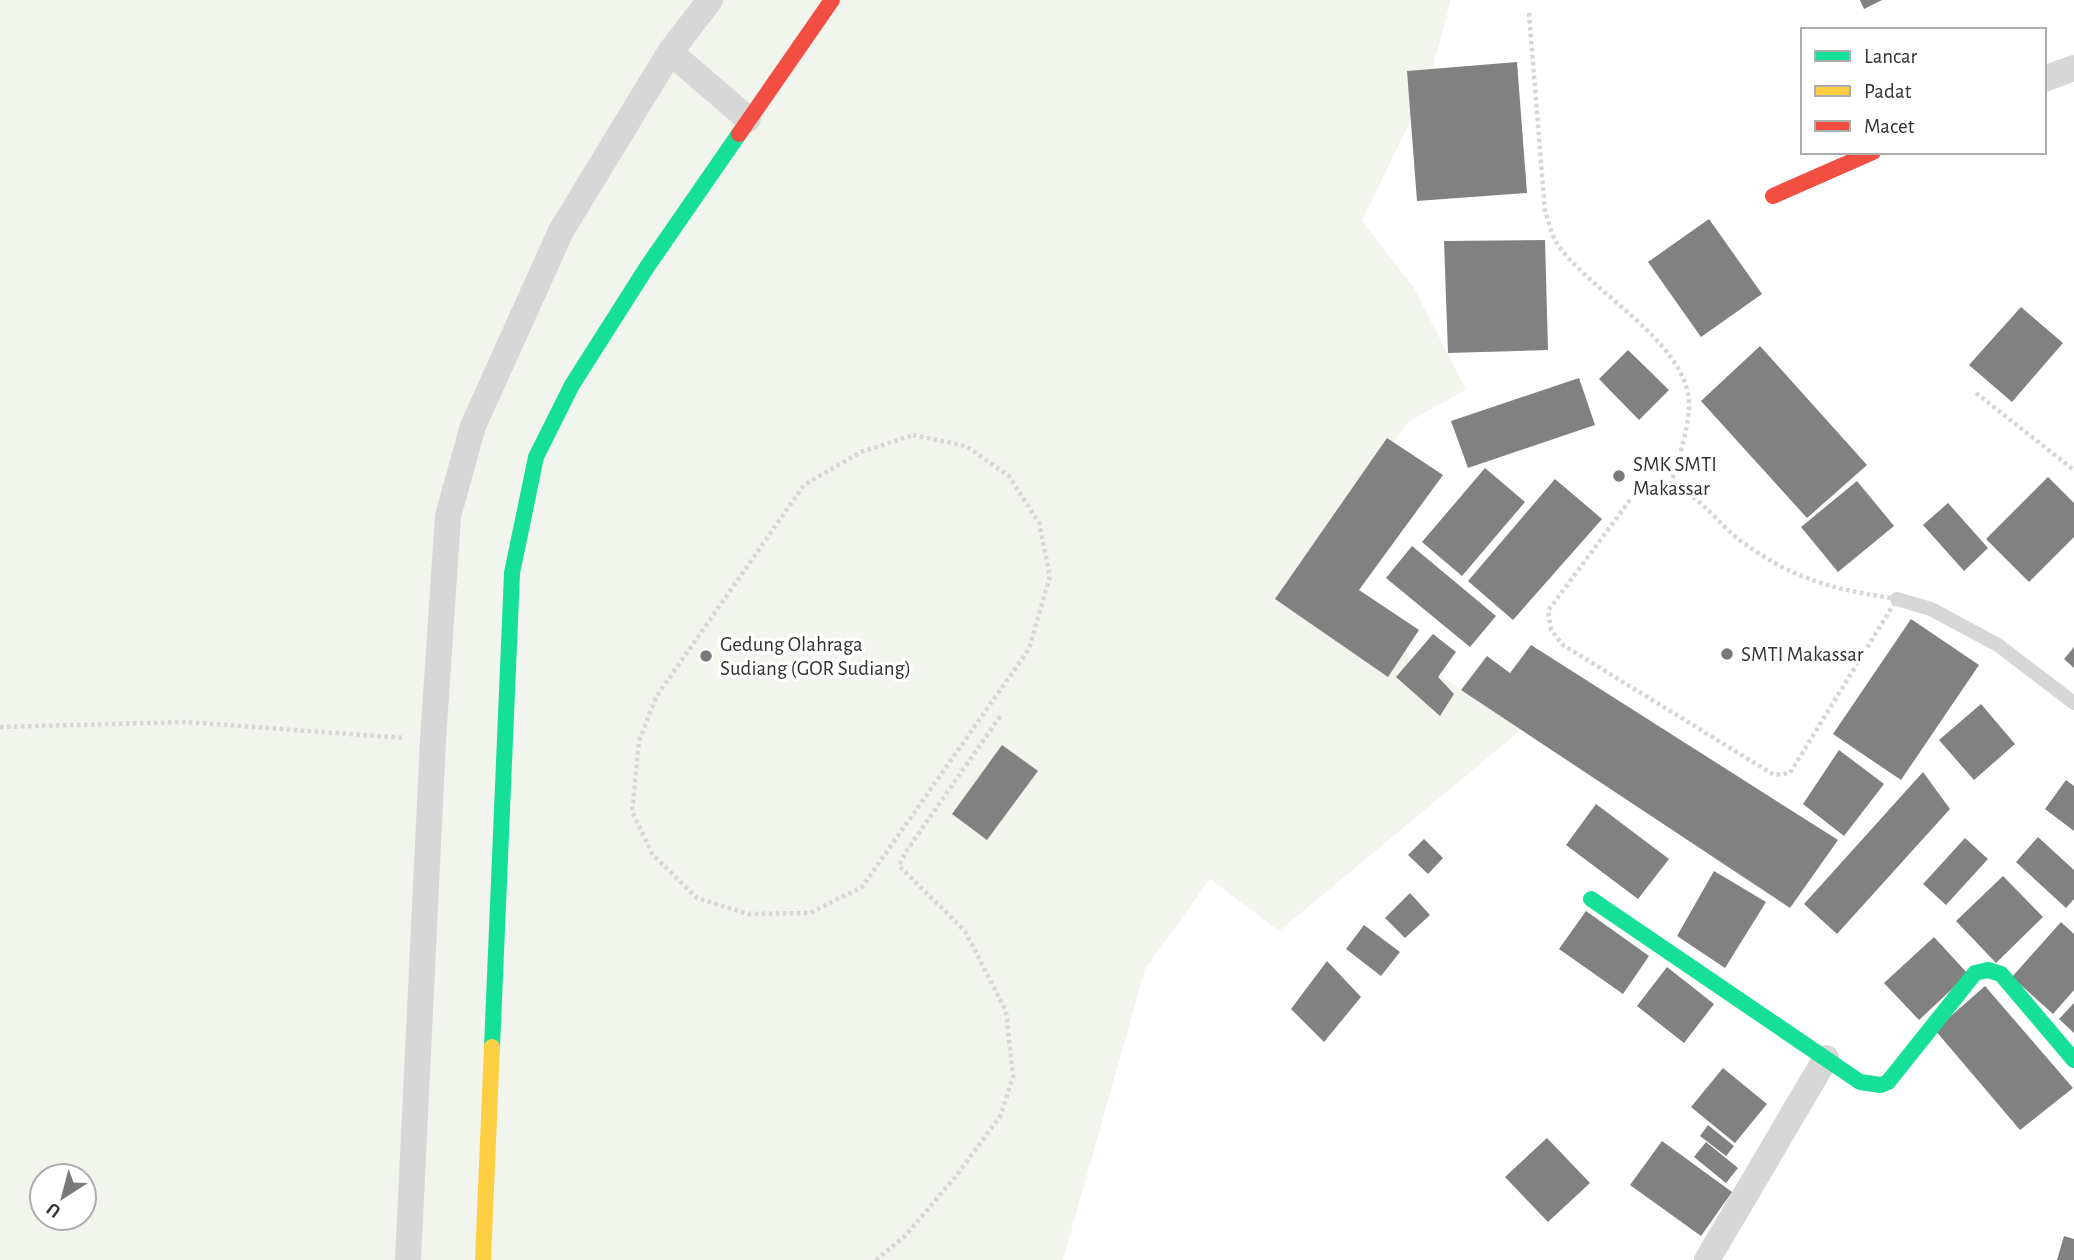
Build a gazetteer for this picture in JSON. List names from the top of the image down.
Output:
{
  "places": ["SMK SMTI Makassar", "SMTI Makassar", "Gedung Olahraga Sudiang (GOR Sudiang)"],
  "legend": ["Lancar", "Padat", "Macet"],
  "north": "bottom left"
}
